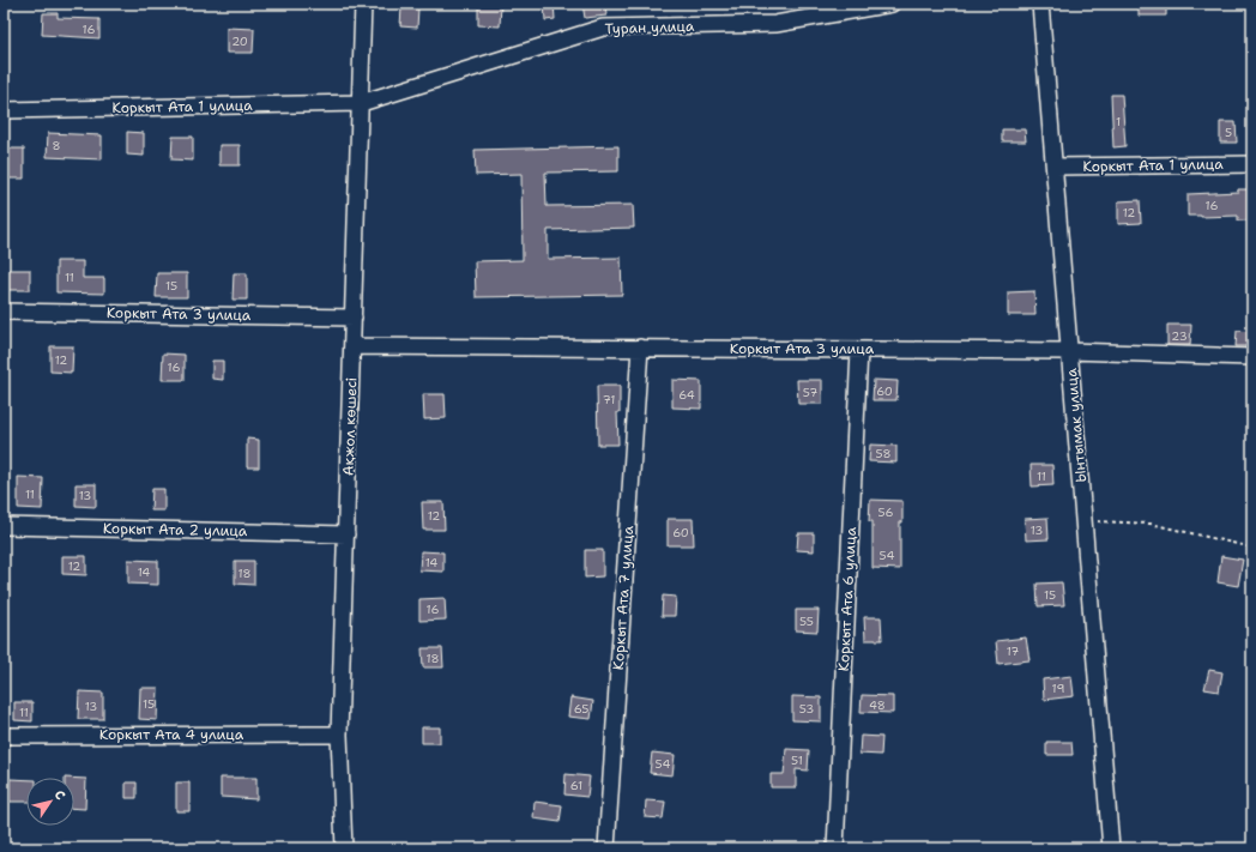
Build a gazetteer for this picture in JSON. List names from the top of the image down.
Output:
{
  "streets": {
    "street": [
      "Туран улица",
      "Коркыт Ата 1 улица",
      "Коркыт Ата 3 улица",
      "Ынтымак улица",
      "Ақжол көшесі",
      "Коркыт Ата 2 улица",
      "Коркыт Ата 7 улица",
      "Коркыт Ата 6 улица",
      "Коркыт Ата 4 улица"
    ]
  },
  "crossings": [
    ["Туран улица", "Коркыт Ата 1 улица"],
    ["Туран улица", "Ақжол көшесі"],
    ["Коркыт Ата 1 улица", "Ынтымак улица"],
    ["Коркыт Ата 1 улица", "Ақжол көшесі"],
    ["Коркыт Ата 3 улица", "Ынтымак улица"],
    ["Коркыт Ата 3 улица", "Ақжол көшесі"],
    ["Коркыт Ата 3 улица", "Коркыт Ата 7 улица"],
    ["Коркыт Ата 3 улица", "Коркыт Ата 6 улица"],
    ["Ақжол көшесі", "Коркыт Ата 2 улица"],
    ["Ақжол көшесі", "Коркыт Ата 4 улица"]
  ],
  "house_numbers": [
    "16",
    "20",
    "1",
    "5",
    "8",
    "16",
    "12",
    "11",
    "15",
    "23",
    "12",
    "16",
    "60",
    "57",
    "64",
    "71",
    "58",
    "11",
    "11",
    "13",
    "56",
    "12",
    "13",
    "60",
    "54",
    "14",
    "12",
    "14",
    "18",
    "15",
    "16",
    "55",
    "17",
    "18",
    "19",
    "15",
    "48",
    "13",
    "65",
    "53",
    "11",
    "51",
    "54",
    "61"
  ],
  "north": "top right"
}
